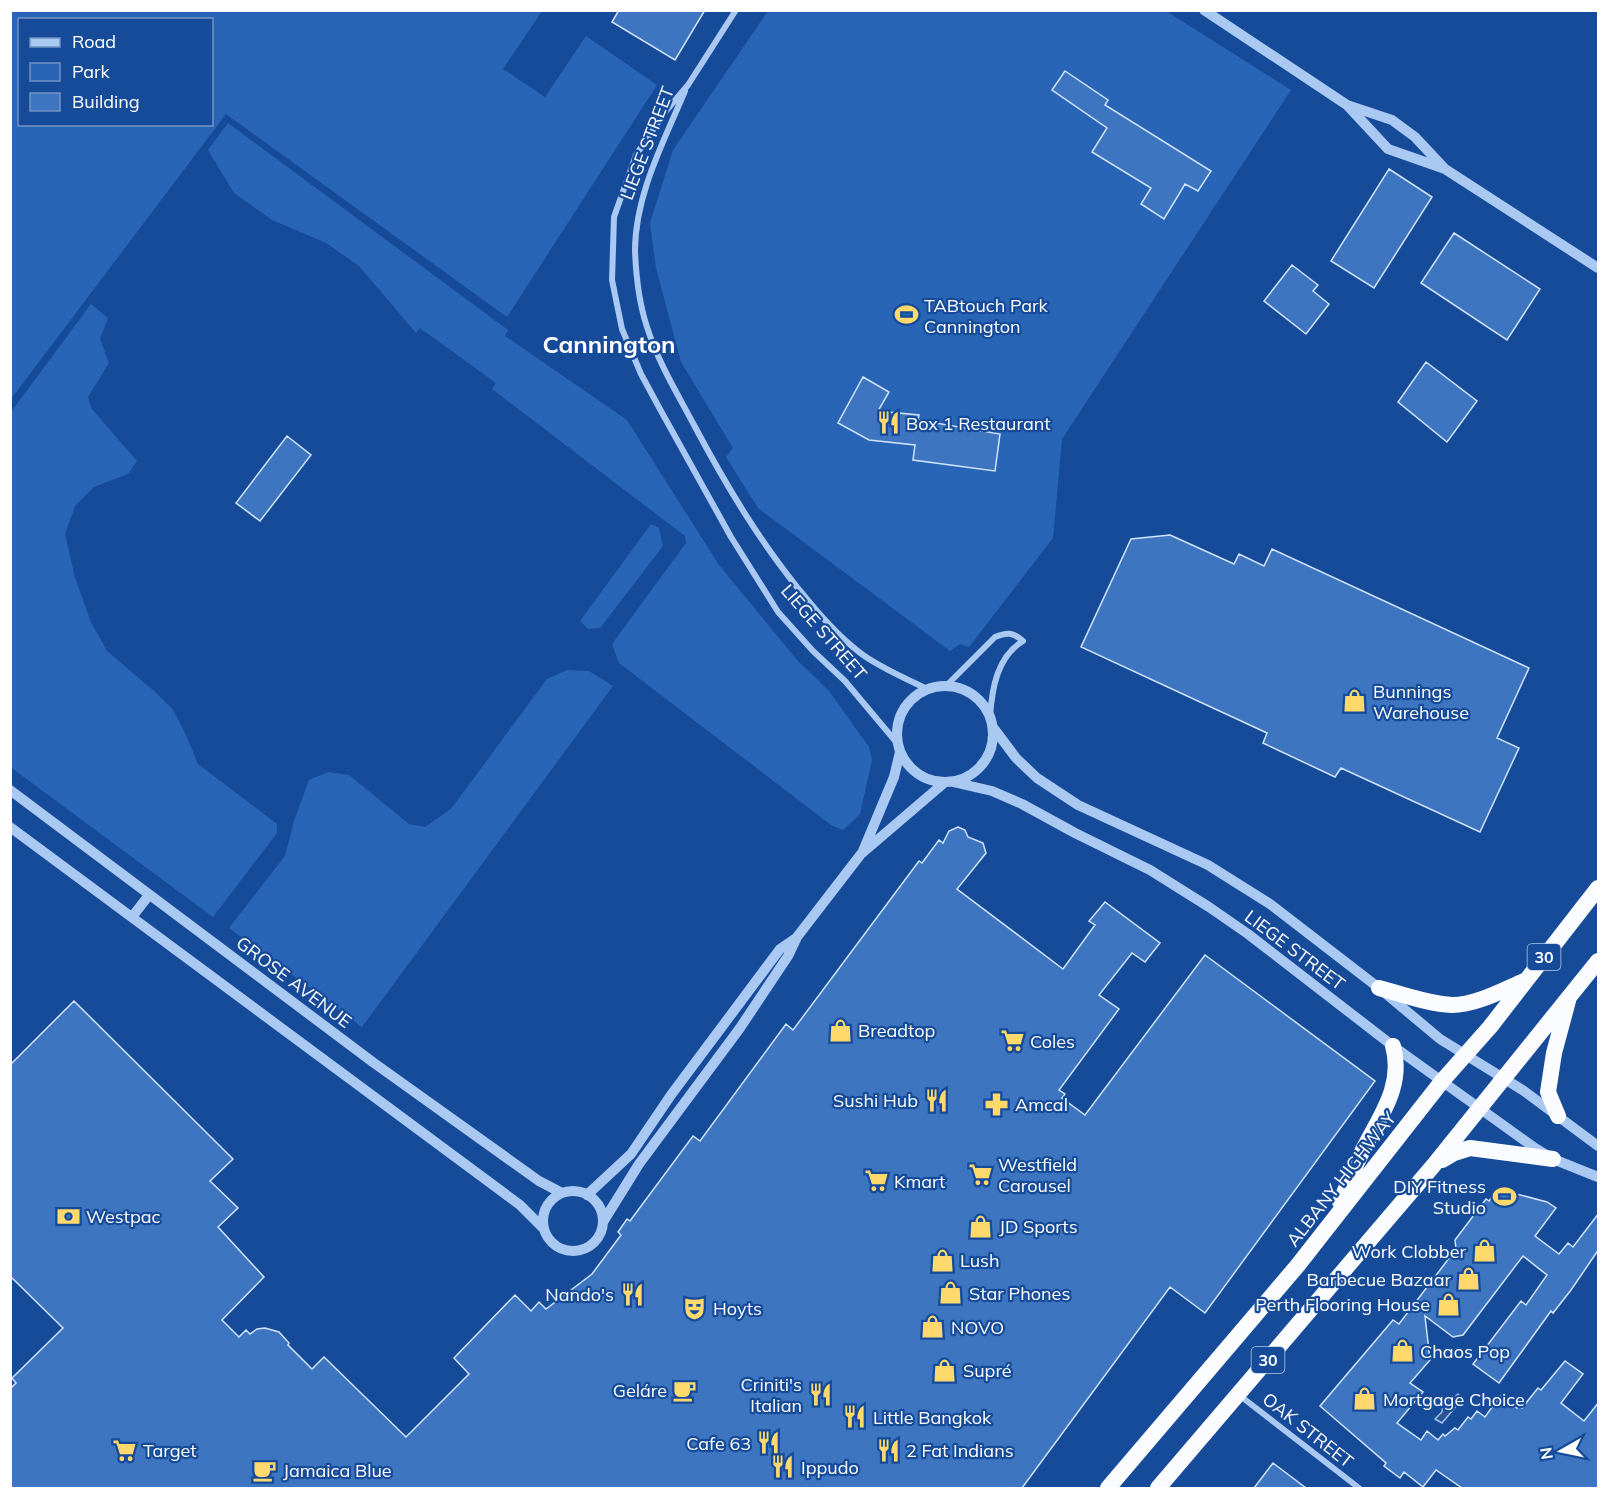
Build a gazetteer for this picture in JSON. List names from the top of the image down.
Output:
{
  "streets": {
    "highway": ["30", "ALBANY HIGHWAY"],
    "street": ["LIEGE STREET", "GROSE AVENUE", "OAK STREET"]
  },
  "crossings": [
    ["LIEGE STREET", "30"],
    ["LIEGE STREET", "ALBANY HIGHWAY"],
    ["30", "OAK STREET"]
  ],
  "districts": ["Cannington"],
  "places": {
    "sports": ["TABtouch Park Cannington", "DIY Fitness Studio"],
    "restaurant": [
      "Box 1 Restaurant",
      "Sushi Hub",
      "Nando's",
      "Criniti's Italian",
      "Little Bangkok",
      "Cafe 63",
      "2 Fat Indians",
      "Ippudo"
    ],
    "shop": [
      "Bunnings Warehouse",
      "Breadtop",
      "JD Sports",
      "Work Clobber",
      "Lush",
      "Barbecue Bazaar",
      "Star Phones",
      "Perth Flooring House",
      "NOVO",
      "Chaos Pop",
      "Supré",
      "Mortgage Choice"
    ],
    "supermarket": [
      "Coles",
      "Westfield Carousel",
      "Kmart",
      "Target"
    ],
    "pharmacy": ["Amcal"],
    "bank": ["Westpac"],
    "theatre": ["Hoyts"],
    "cafe": ["Geláre", "Jamaica Blue"]
  },
  "legend": ["Road", "Park", "Building"],
  "north": "left"
}
